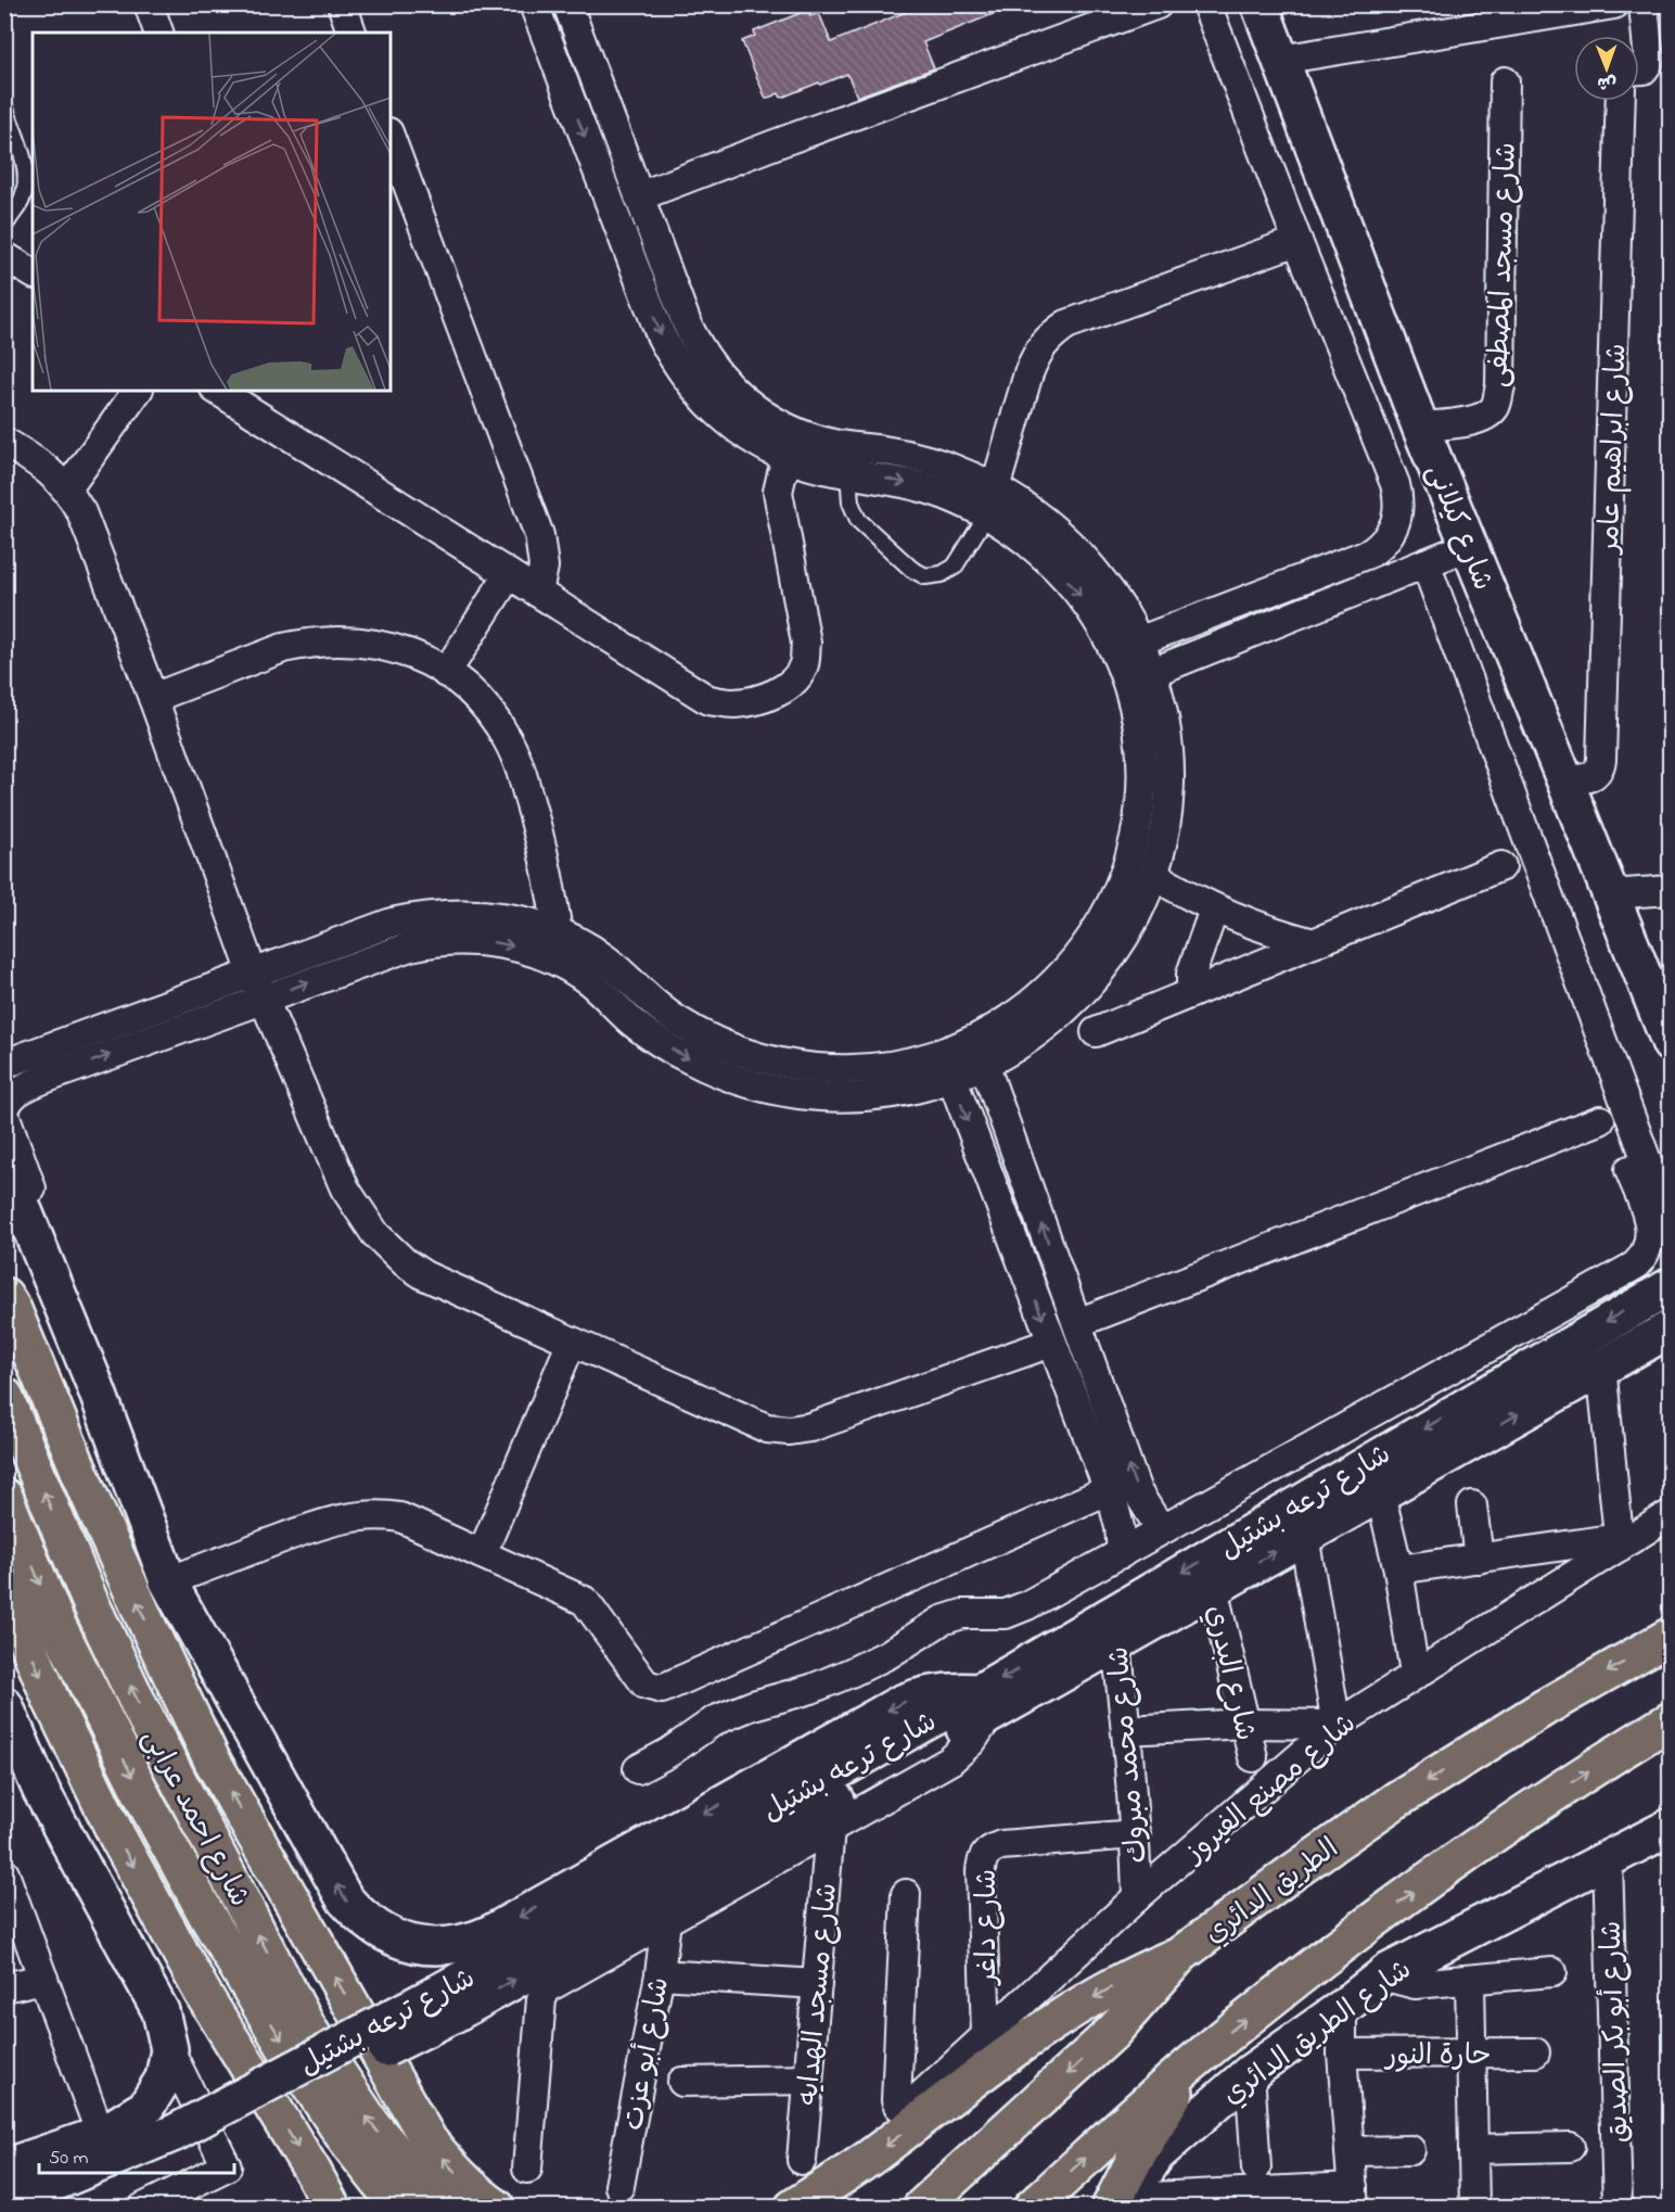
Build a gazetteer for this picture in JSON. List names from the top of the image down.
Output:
{
  "streets": {
    "highway": ["شارع احمد عرابى", "الطريق الدائري"],
    "street": [
      "شارع مسجد المصطفى",
      "شارع ابراهيم عامر",
      "شارع كيلانى",
      "شارع ترعه بشتيل",
      "شارع البدري",
      "شارع محمد مبروك",
      "شارع مصنع الفيروز",
      "شارع داغر",
      "شارع مسجد الهدايه",
      "شارع الطريق الدائري",
      "شارع أبو بكر الصديق",
      "شارع أبو عزت",
      "حارة النور"
    ]
  },
  "crossings": [
    ["شارع مسجد المصطفى", "شارع كيلانى"],
    ["شارع ابراهيم عامر", "شارع كيلانى"],
    ["شارع ترعه بشتيل", "شارع البدري"],
    ["شارع ترعه بشتيل", "شارع محمد مبروك"],
    ["شارع ترعه بشتيل", "شارع مسجد الهدايه"],
    ["شارع ترعه بشتيل", "شارع أبو عزت"],
    ["شارع محمد مبروك", "شارع مصنع الفيروز"],
    ["شارع محمد مبروك", "شارع داغر"],
    ["شارع مصنع الفيروز", "شارع داغر"],
    ["شارع الطريق الدائري", "شارع أبو بكر الصديق"]
  ],
  "scale_bar": "50 m",
  "north": "bottom"
}
